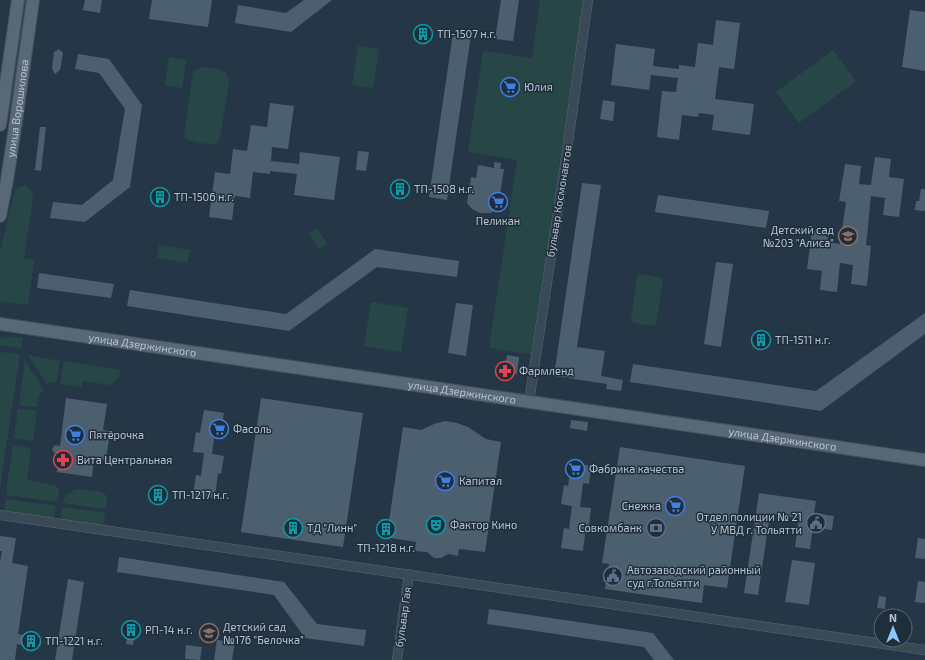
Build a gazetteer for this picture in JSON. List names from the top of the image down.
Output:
{
  "streets": {
    "main road": ["улица Ворошилова", "улица Дзержинского"],
    "street": ["бульвар Космонавтов", "бульвар Гая"]
  },
  "crossings": [
    ["бульвар Космонавтов", "улица Дзержинского"]
  ],
  "places": {
    "building": [
      "ТП-1507 н.г.",
      "ТП-1508 н.г.",
      "ТП-1506 н.г.",
      "ТП-1511 н.г.",
      "ТП-1217 н.г.",
      "ТД \"Линн\"",
      "ТП-1218 н.г.",
      "РП-14 н.г.",
      "ТП-1221 н.г."
    ],
    "supermarket": [
      "Юлия",
      "Пеликан",
      "Фасоль",
      "Пятёрочка",
      "Фабрика качества",
      "Капитал",
      "Снежка"
    ],
    "school or university": ["Детский сад №203 \"Алиса\"", "Детский сад №176 \"Белочка\""],
    "pharmacy": ["Фармленд", "Вита Центральная"],
    "public building": ["Отдел полиции № 21 У МВД г. Тольятти", "Автозаводский районный суд г.Тольятти"],
    "theatre": ["Фактор Кино"],
    "bank": ["Совкомбанк"]
  },
  "north": "top"
}
